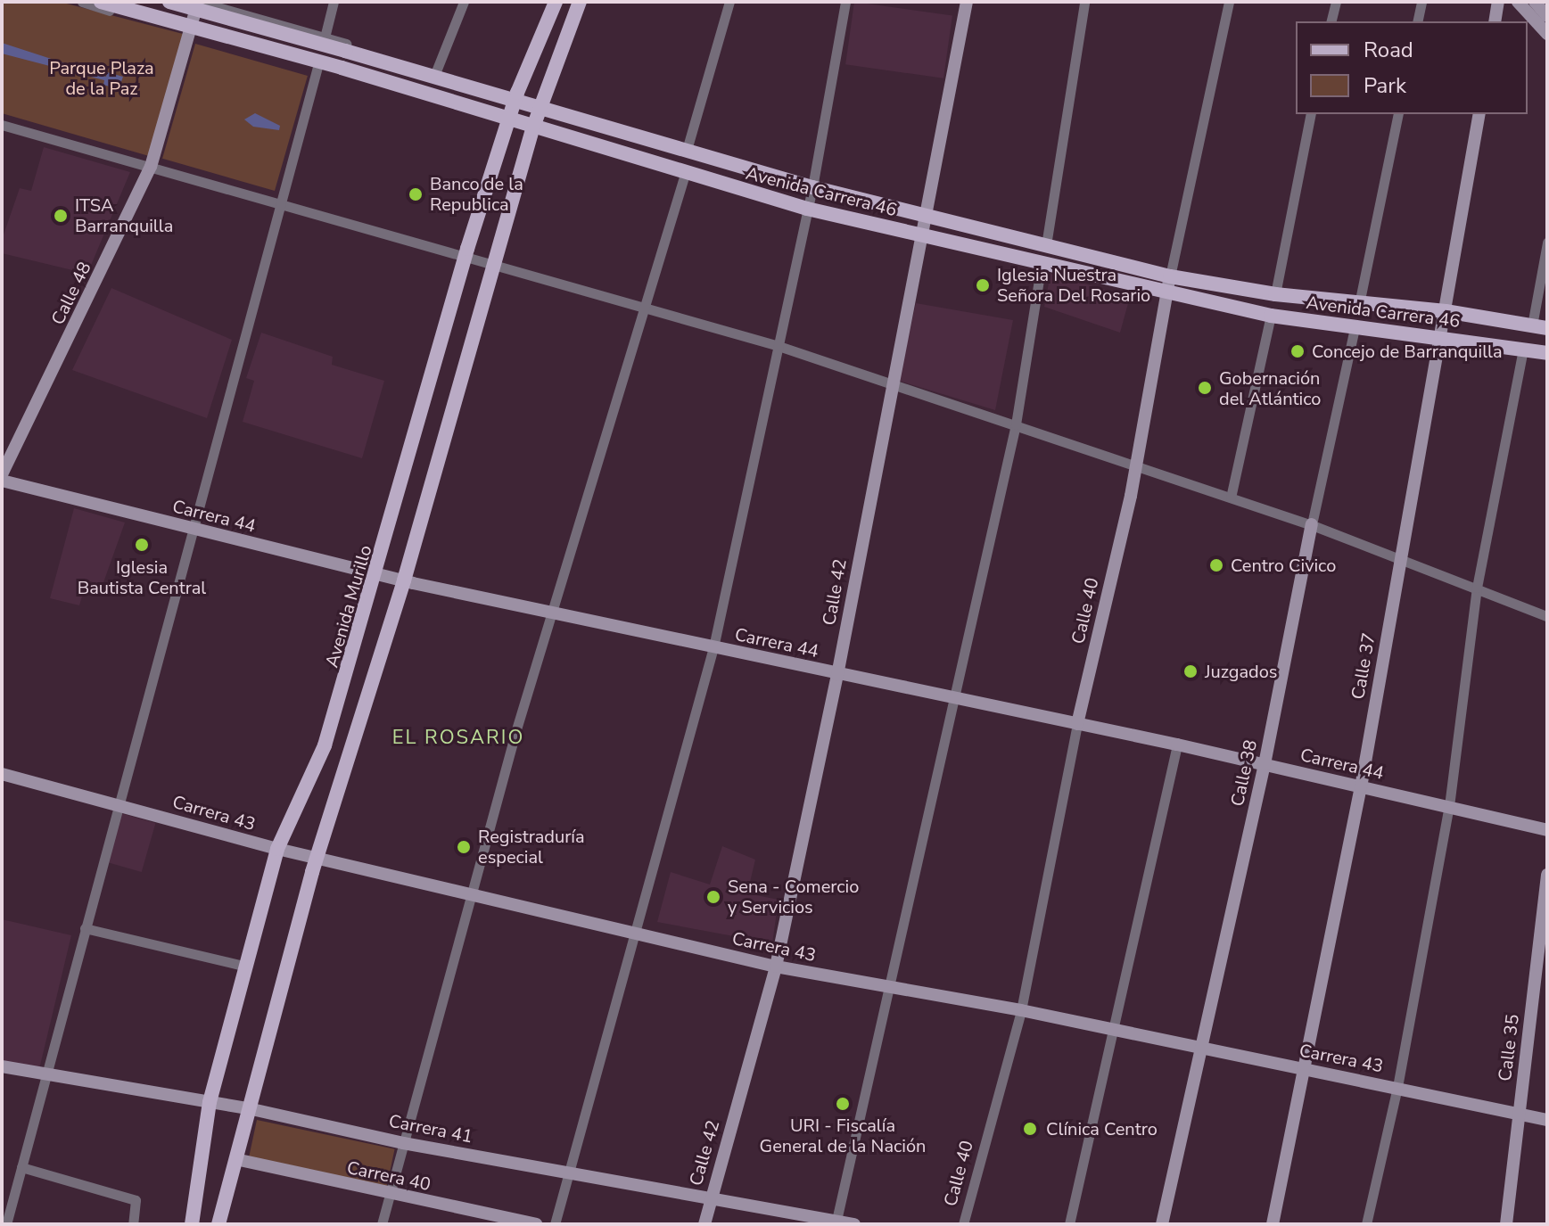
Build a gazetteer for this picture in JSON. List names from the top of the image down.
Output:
{
  "streets": {
    "main road": ["Avenida Carrera 46", "Avenida Murillo"],
    "street": [
      "Calle 48",
      "Carrera 44",
      "Calle 42",
      "Calle 40",
      "Calle 37",
      "Calle 38",
      "Carrera 43",
      "Calle 35",
      "Carrera 41",
      "Carrera 40"
    ]
  },
  "crossings": [
    ["Avenida Carrera 46", "Calle 42"],
    ["Avenida Carrera 46", "Avenida Murillo"],
    ["Avenida Carrera 46", "Calle 40"],
    ["Avenida Carrera 46", "Calle 37"],
    ["Avenida Carrera 46", "Calle 38"],
    ["Carrera 44", "Calle 42"],
    ["Carrera 44", "Avenida Murillo"],
    ["Carrera 44", "Calle 40"],
    ["Carrera 44", "Calle 37"],
    ["Carrera 44", "Calle 38"],
    ["Calle 42", "Carrera 43"],
    ["Calle 42", "Carrera 41"],
    ["Avenida Murillo", "Carrera 43"],
    ["Avenida Murillo", "Carrera 41"],
    ["Calle 40", "Carrera 43"],
    ["Calle 37", "Carrera 43"],
    ["Calle 38", "Carrera 43"],
    ["Carrera 43", "Calle 35"]
  ],
  "districts": ["EL ROSARIO"],
  "parks": ["Parque Plaza de la Paz"],
  "places": [
    "Banco de la Republica",
    "ITSA Barranquilla",
    "Iglesia Nuestra Señora Del Rosario",
    "Concejo de Barranquilla",
    "Gobernación del Atlántico",
    "Iglesia Bautista Central",
    "Centro Civico",
    "Juzgados",
    "Registraduría especial",
    "Sena - Comercio y Servicios",
    "URI - Fiscalía General de la Nación",
    "Clínica Centro"
  ],
  "legend": ["Road", "Park"]
}
